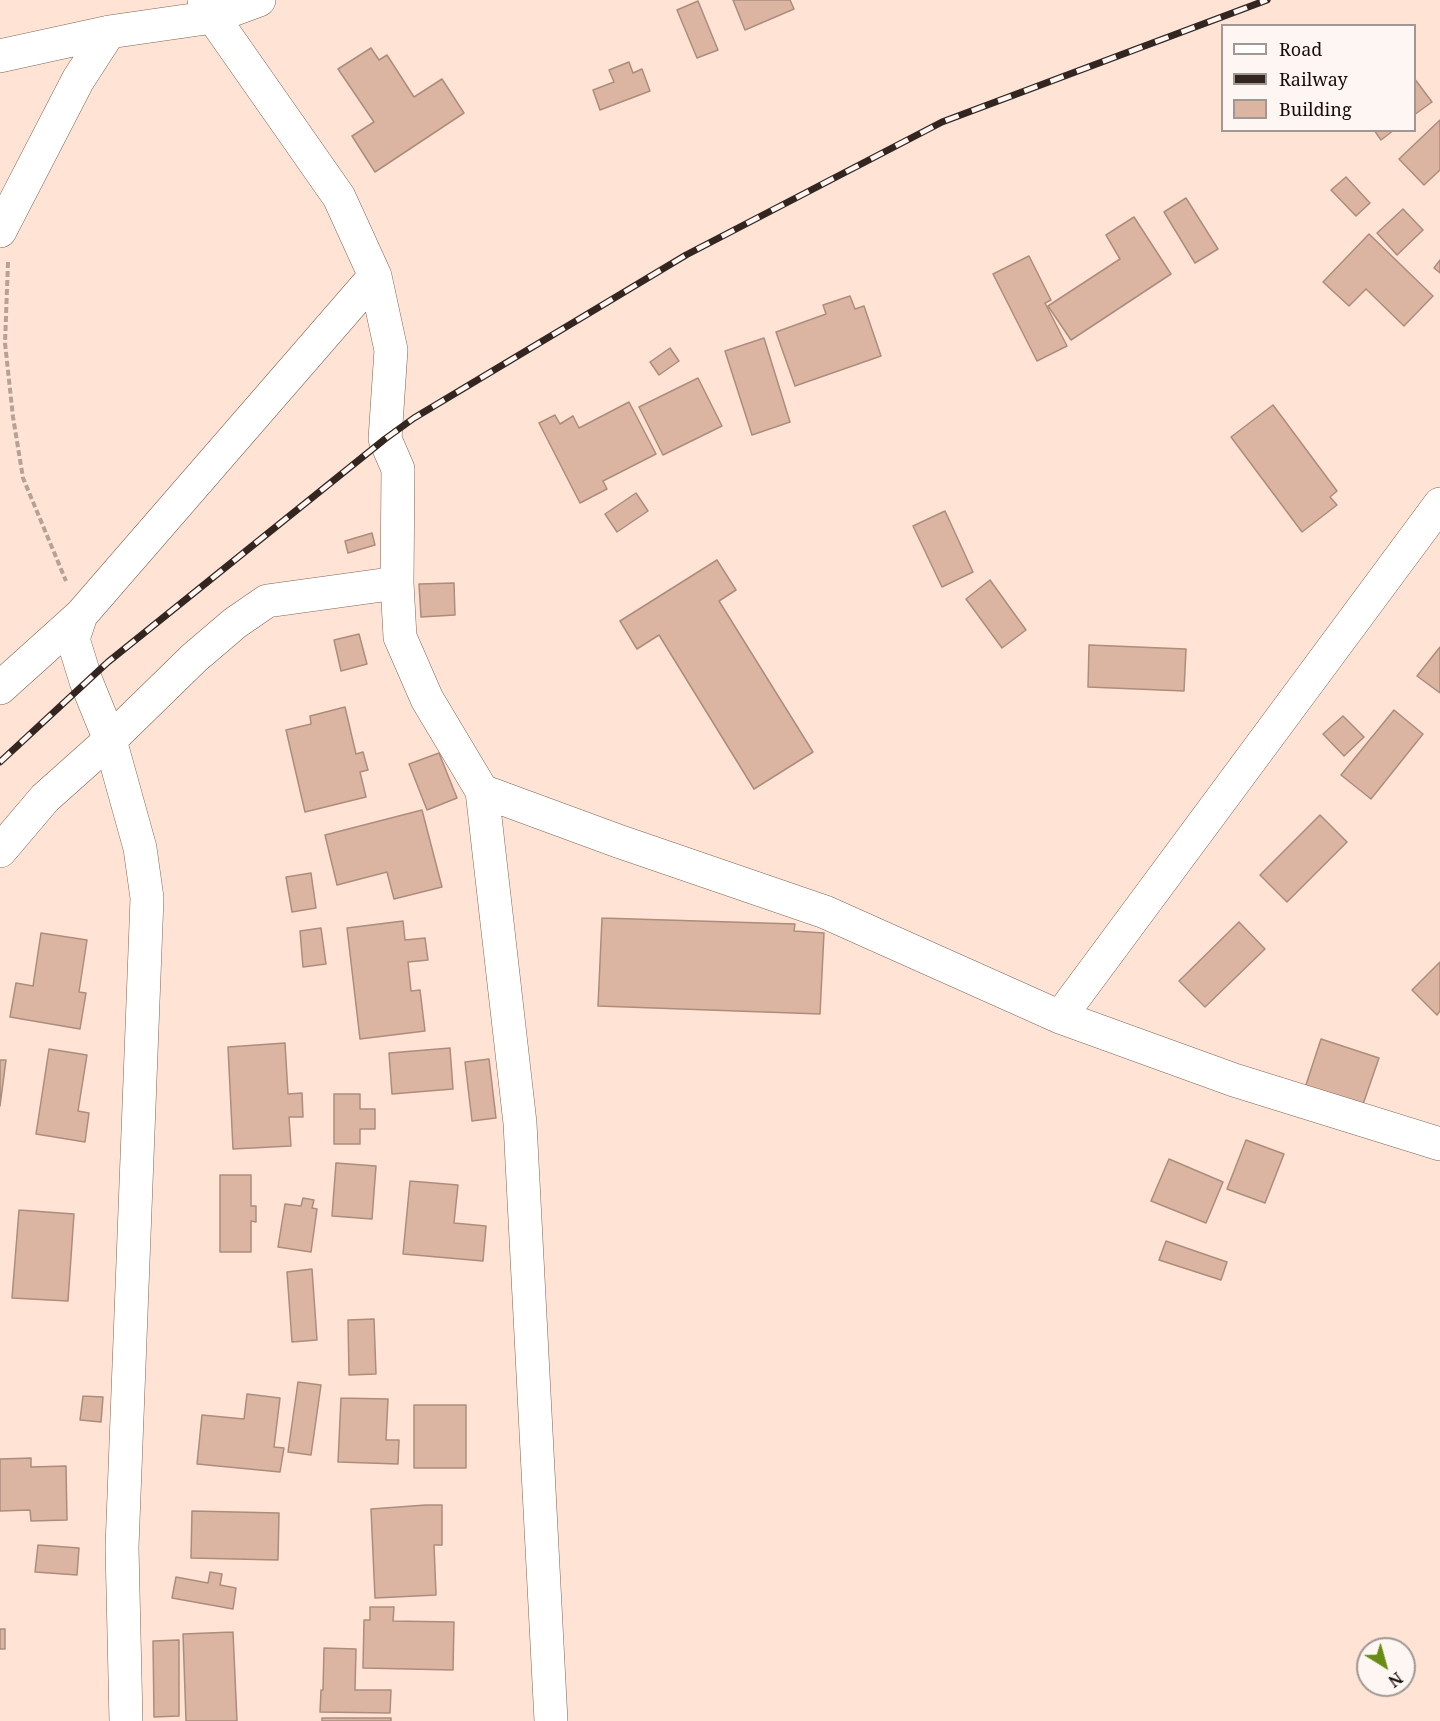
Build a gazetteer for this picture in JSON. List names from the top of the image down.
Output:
{
  "legend": ["Road", "Railway", "Building"],
  "north": "bottom right"
}
